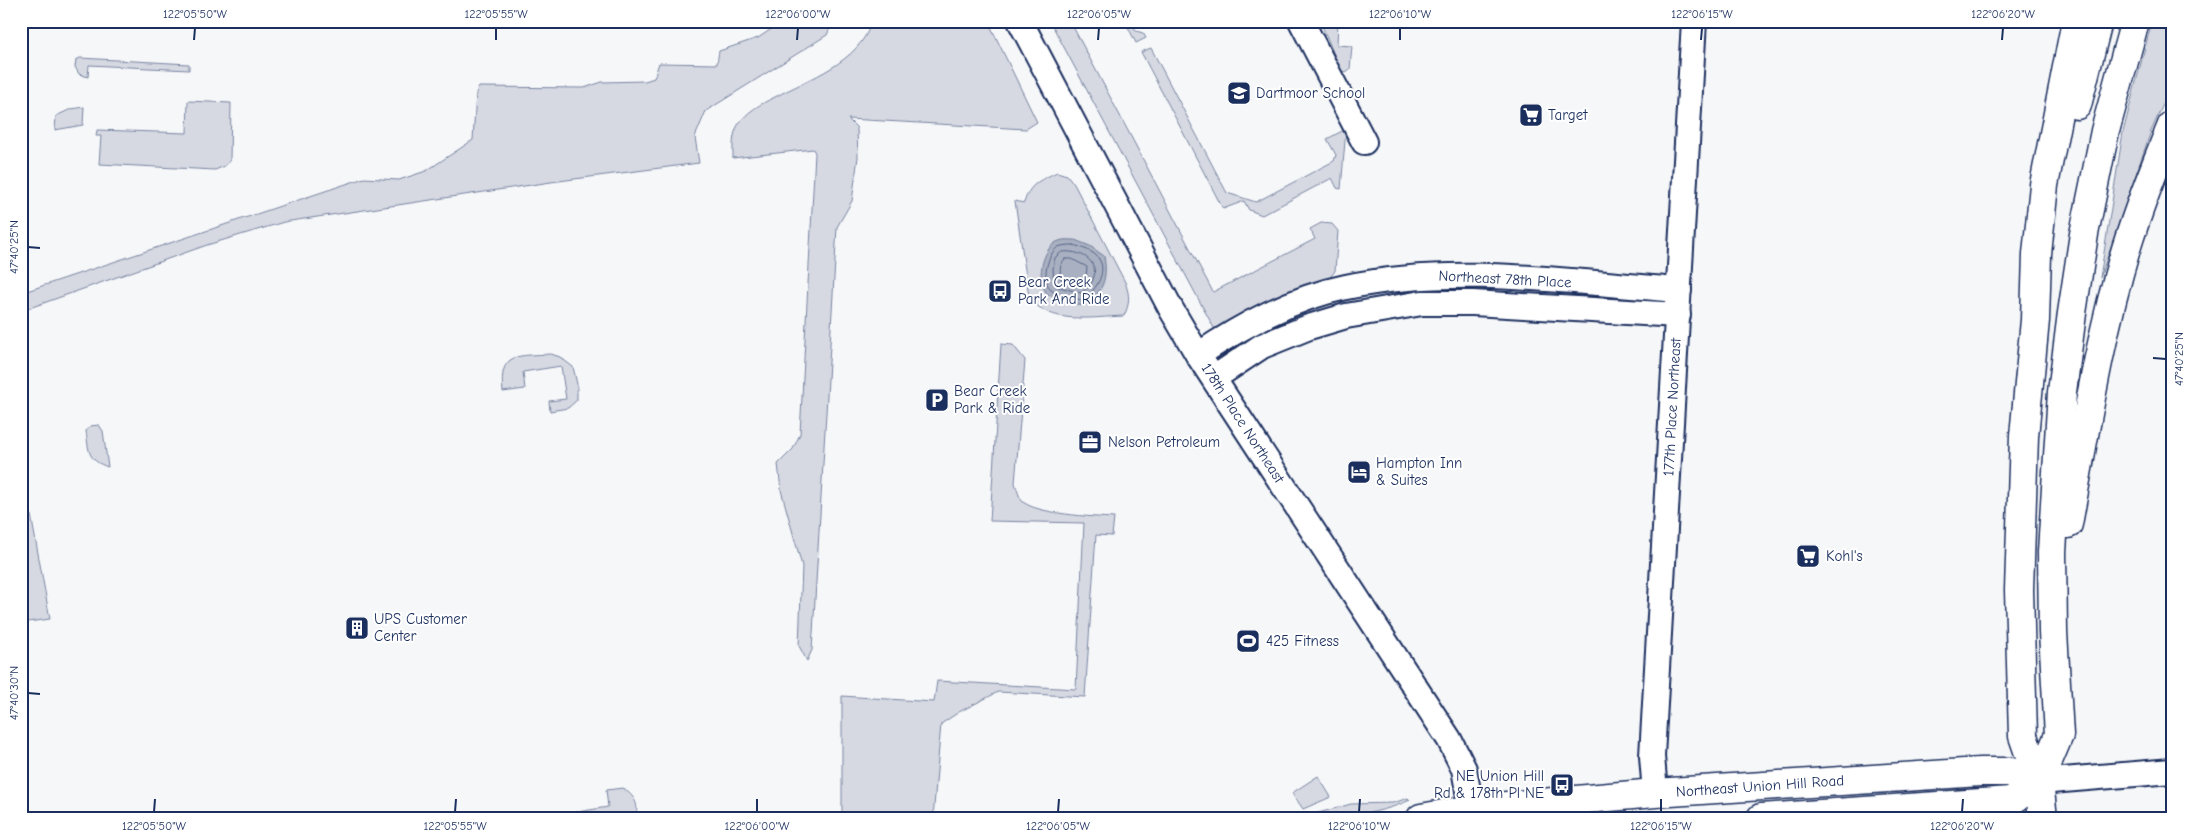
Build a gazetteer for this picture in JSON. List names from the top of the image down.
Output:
{
  "streets": {
    "main road": ["Northeast Union Hill Road"],
    "street": ["Northeast 78th Place", "177th Place Northeast", "178th Place Northeast"]
  },
  "crossings": [
    ["Northeast 78th Place", "177th Place Northeast"],
    ["Northeast 78th Place", "178th Place Northeast"],
    ["177th Place Northeast", "Northeast Union Hill Road"],
    ["178th Place Northeast", "Northeast Union Hill Road"]
  ],
  "places": {
    "school or university": ["Dartmoor School"],
    "supermarket": ["Target", "Kohl's"],
    "bus stop": ["Bear Creek Park And Ride", "NE Union Hill Rd & 178th Pl NE"],
    "parking": ["Bear Creek Park & Ride"],
    "office": ["Nelson Petroleum"],
    "hotel": ["Hampton Inn & Suites"],
    "building": ["UPS Customer Center"],
    "sports": ["425 Fitness"]
  },
  "coordinates": [
    "122°05'50\"W",
    "122°05'55\"W",
    "122°06'00\"W",
    "122°06'05\"W",
    "122°06'10\"W",
    "122°06'15\"W",
    "122°06'20\"W",
    "47°40'25\"N",
    "47°40'30\"N"
  ]
}
